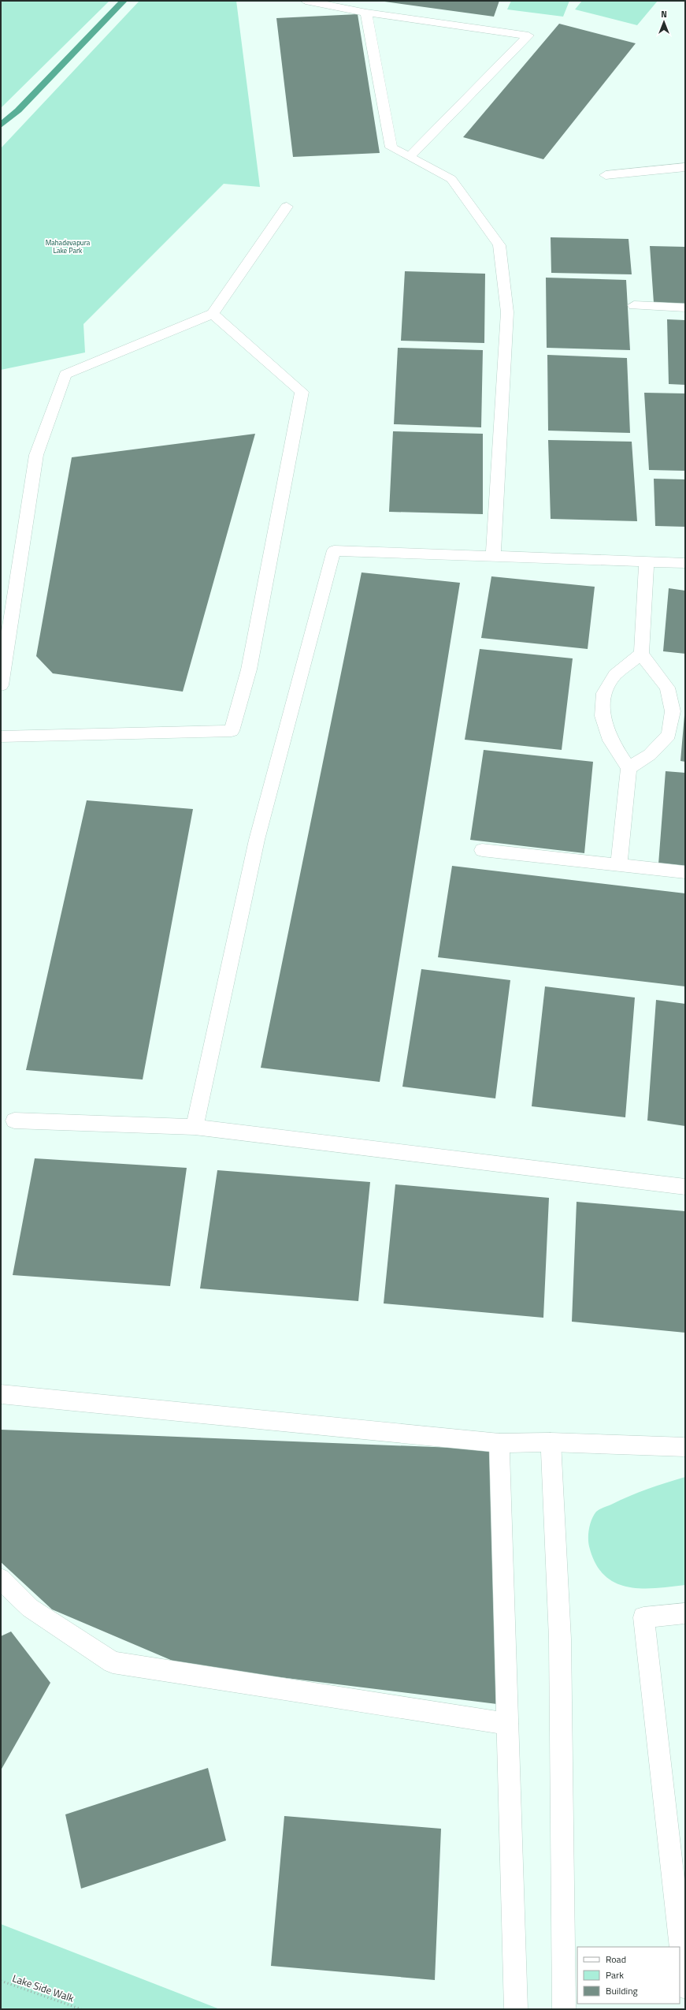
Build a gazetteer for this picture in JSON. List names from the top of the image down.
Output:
{
  "streets": {
    "path": ["Lake Side Walk"]
  },
  "parks": ["Mahadevapura Lake Park"],
  "legend": ["Road", "Park", "Building"],
  "north": "top"
}
